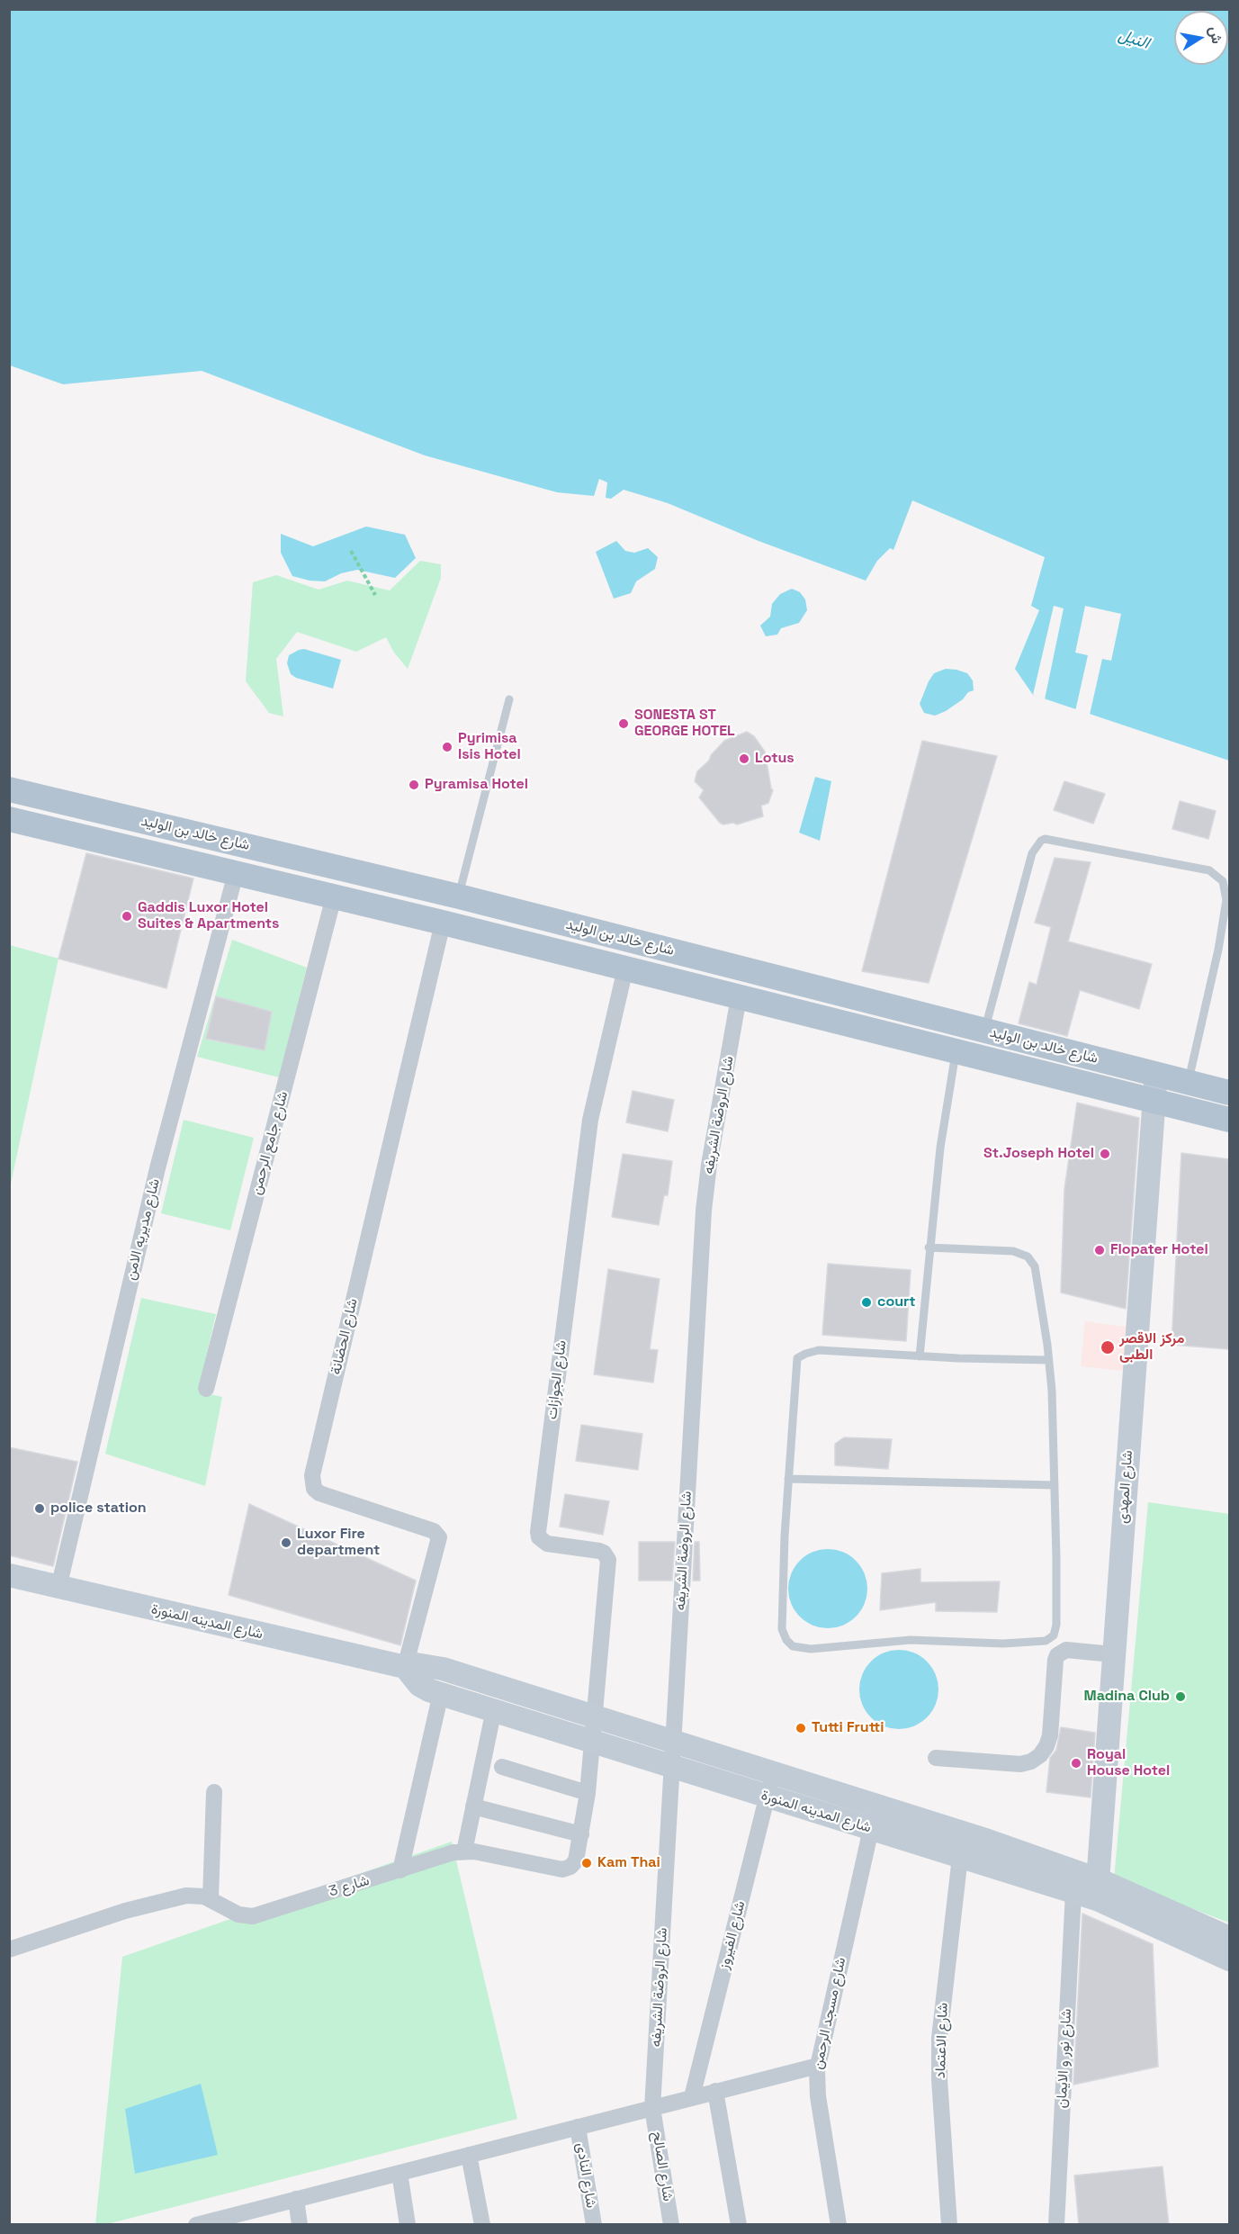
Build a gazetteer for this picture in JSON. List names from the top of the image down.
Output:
{
  "streets": {
    "main road": ["شارع خالد بن الوليد", "شارع المهدى", "شارع المدينه المنورة"],
    "street": [
      "شارع الروضة الشريفه",
      "شارع جامع الرحمن",
      "شارع مديريه الامن",
      "شارع الحضانة",
      "شارع الجوازات",
      "شارع 3",
      "شارع الفيروز",
      "شارع مسجد الرحمن",
      "شارع الاعتماد",
      "شارع نور و الايمان",
      "شارع الصالح",
      "شارع النادى"
    ]
  },
  "crossings": [
    ["شارع خالد بن الوليد", "شارع الروضة الشريفه"],
    ["شارع خالد بن الوليد", "شارع جامع الرحمن"],
    ["شارع خالد بن الوليد", "شارع مديريه الامن"],
    ["شارع خالد بن الوليد", "شارع الحضانة"],
    ["شارع خالد بن الوليد", "شارع الجوازات"],
    ["شارع خالد بن الوليد", "شارع المهدى"],
    ["شارع الروضة الشريفه", "شارع المدينه المنورة"],
    ["شارع الروضة الشريفه", "شارع الصالح"],
    ["شارع مديريه الامن", "شارع المدينه المنورة"],
    ["شارع الحضانة", "شارع المدينه المنورة"],
    ["شارع الجوازات", "شارع المدينه المنورة"],
    ["شارع الجوازات", "شارع 3"],
    ["شارع المهدى", "شارع المدينه المنورة"],
    ["شارع المدينه المنورة", "شارع 3"],
    ["شارع المدينه المنورة", "شارع الفيروز"],
    ["شارع المدينه المنورة", "شارع مسجد الرحمن"],
    ["شارع المدينه المنورة", "شارع الاعتماد"],
    ["شارع المدينه المنورة", "شارع نور و الايمان"]
  ],
  "water": ["النيل"],
  "places": [
    "SONESTA ST GEORGE HOTEL",
    "Pyrimisa Isis Hotel",
    "Lotus",
    "Pyramisa Hotel",
    "Gaddis Luxor Hotel Suites & Apartments",
    "St.Joseph Hotel",
    "Flopater Hotel",
    "court",
    "مركز الاقصر الطبى",
    "police station",
    "Luxor Fire department",
    "Madina Club",
    "Tutti Frutti",
    "Royal House Hotel",
    "Kam Thai"
  ],
  "north": "right"
}
